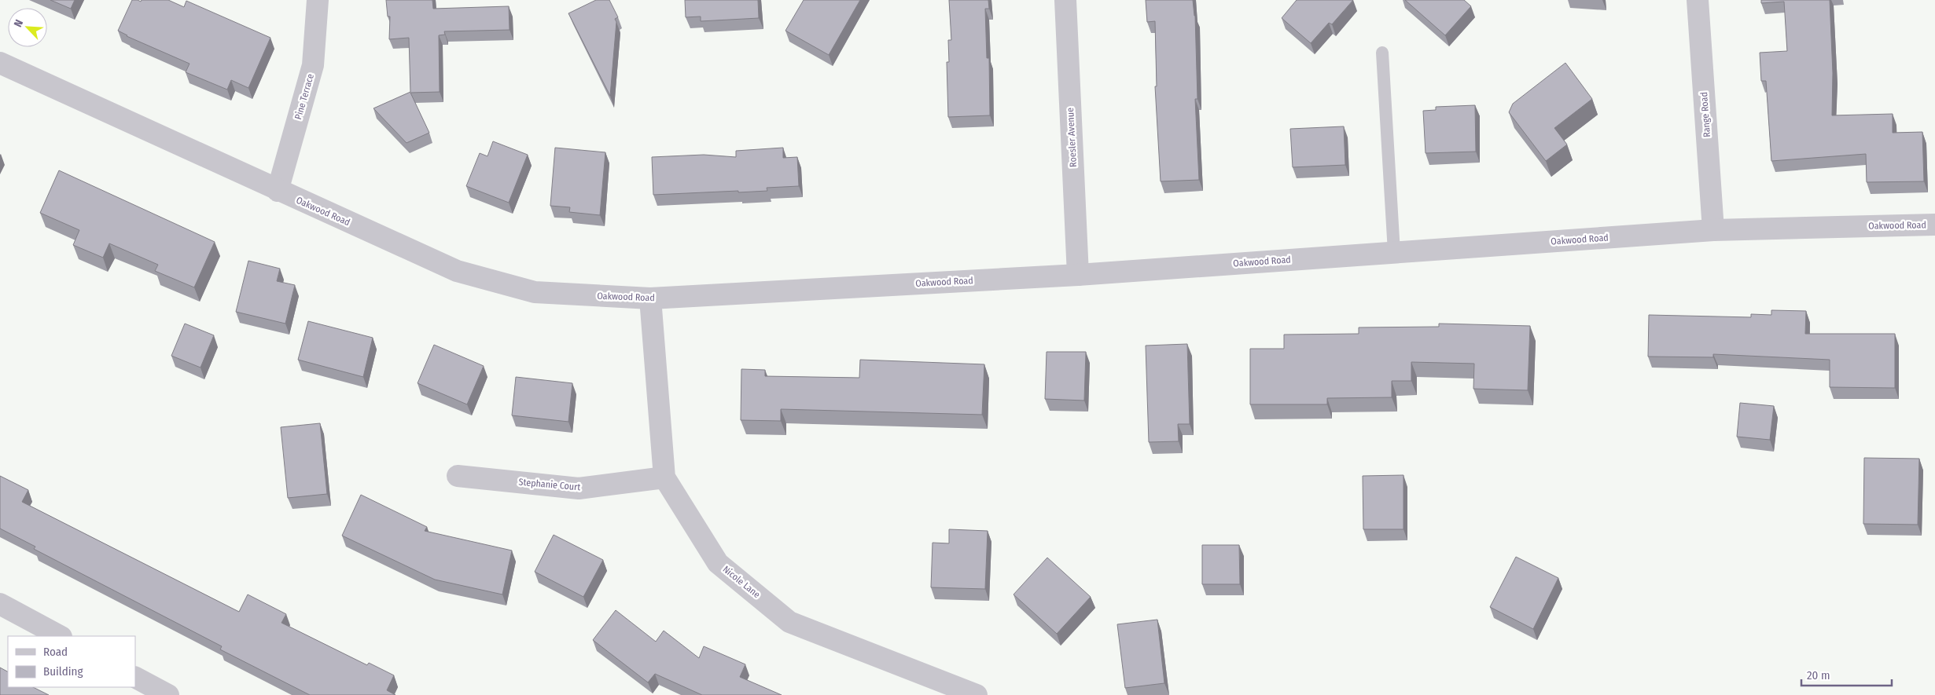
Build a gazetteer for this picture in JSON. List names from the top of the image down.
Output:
{
  "streets": {
    "street": [
      "Pine Terrace",
      "Range Road",
      "Roesler Avenue",
      "Oakwood Road",
      "Stephanie Court",
      "Nicole Lane"
    ]
  },
  "crossings": [
    ["Pine Terrace", "Oakwood Road"],
    ["Range Road", "Oakwood Road"],
    ["Roesler Avenue", "Oakwood Road"],
    ["Oakwood Road", "Nicole Lane"],
    ["Stephanie Court", "Nicole Lane"]
  ],
  "legend": ["Road", "Building"],
  "scale_bar": "20 m",
  "north": "top left"
}
